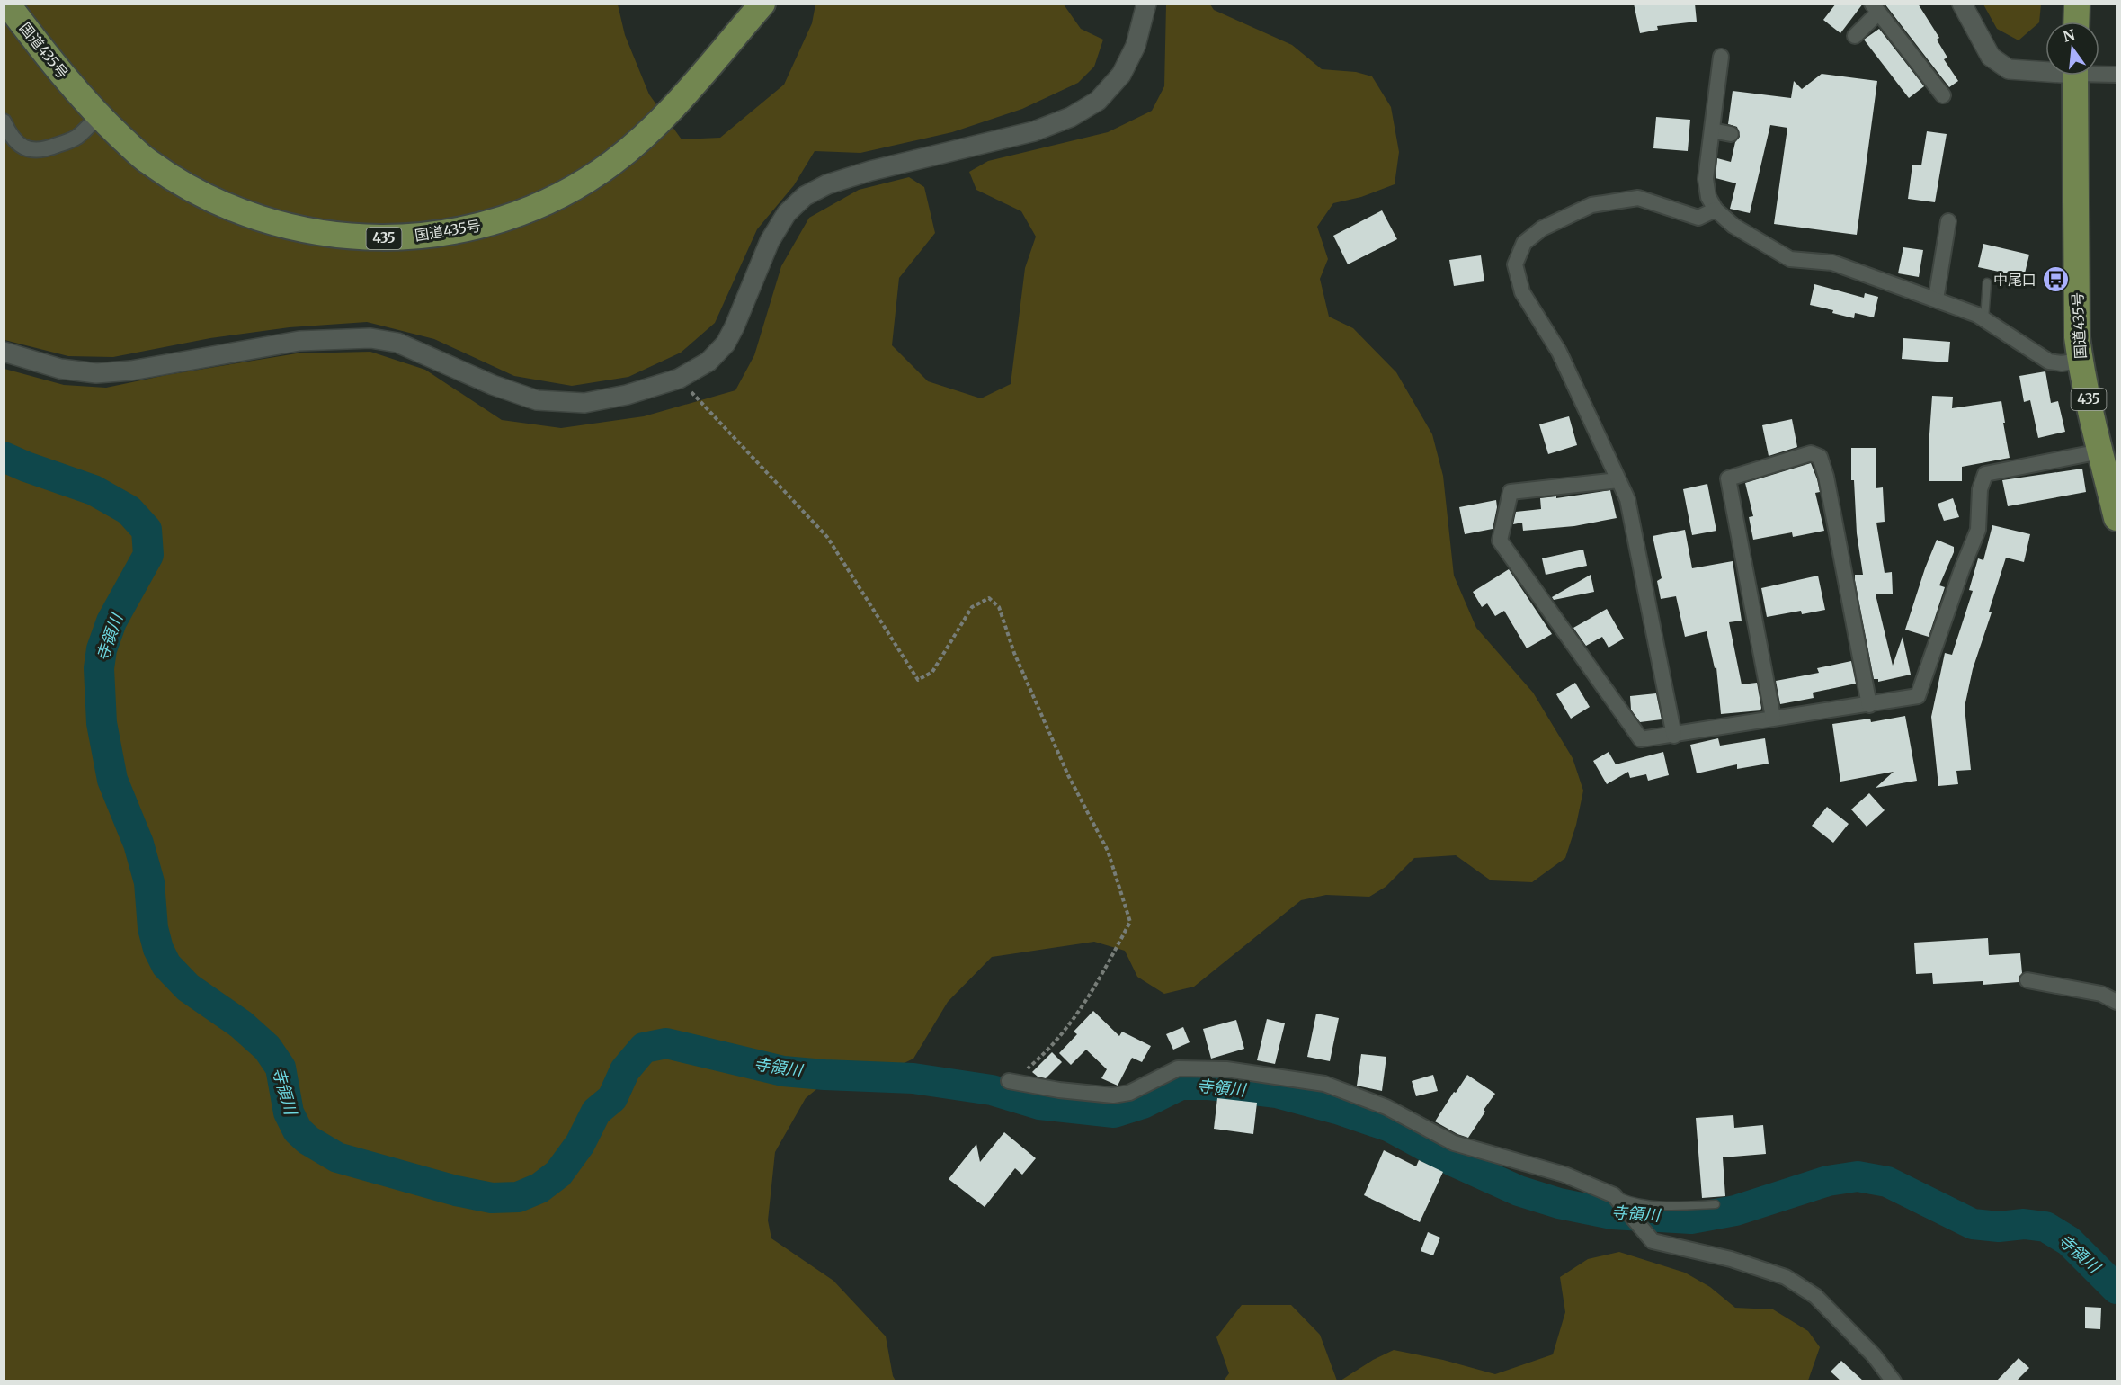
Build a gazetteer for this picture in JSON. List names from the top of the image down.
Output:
{
  "streets": {
    "highway": ["国道435号", "435"]
  },
  "water": ["寺領川"],
  "places": {
    "bus stop": ["中尾口"]
  },
  "north": "top"
}
